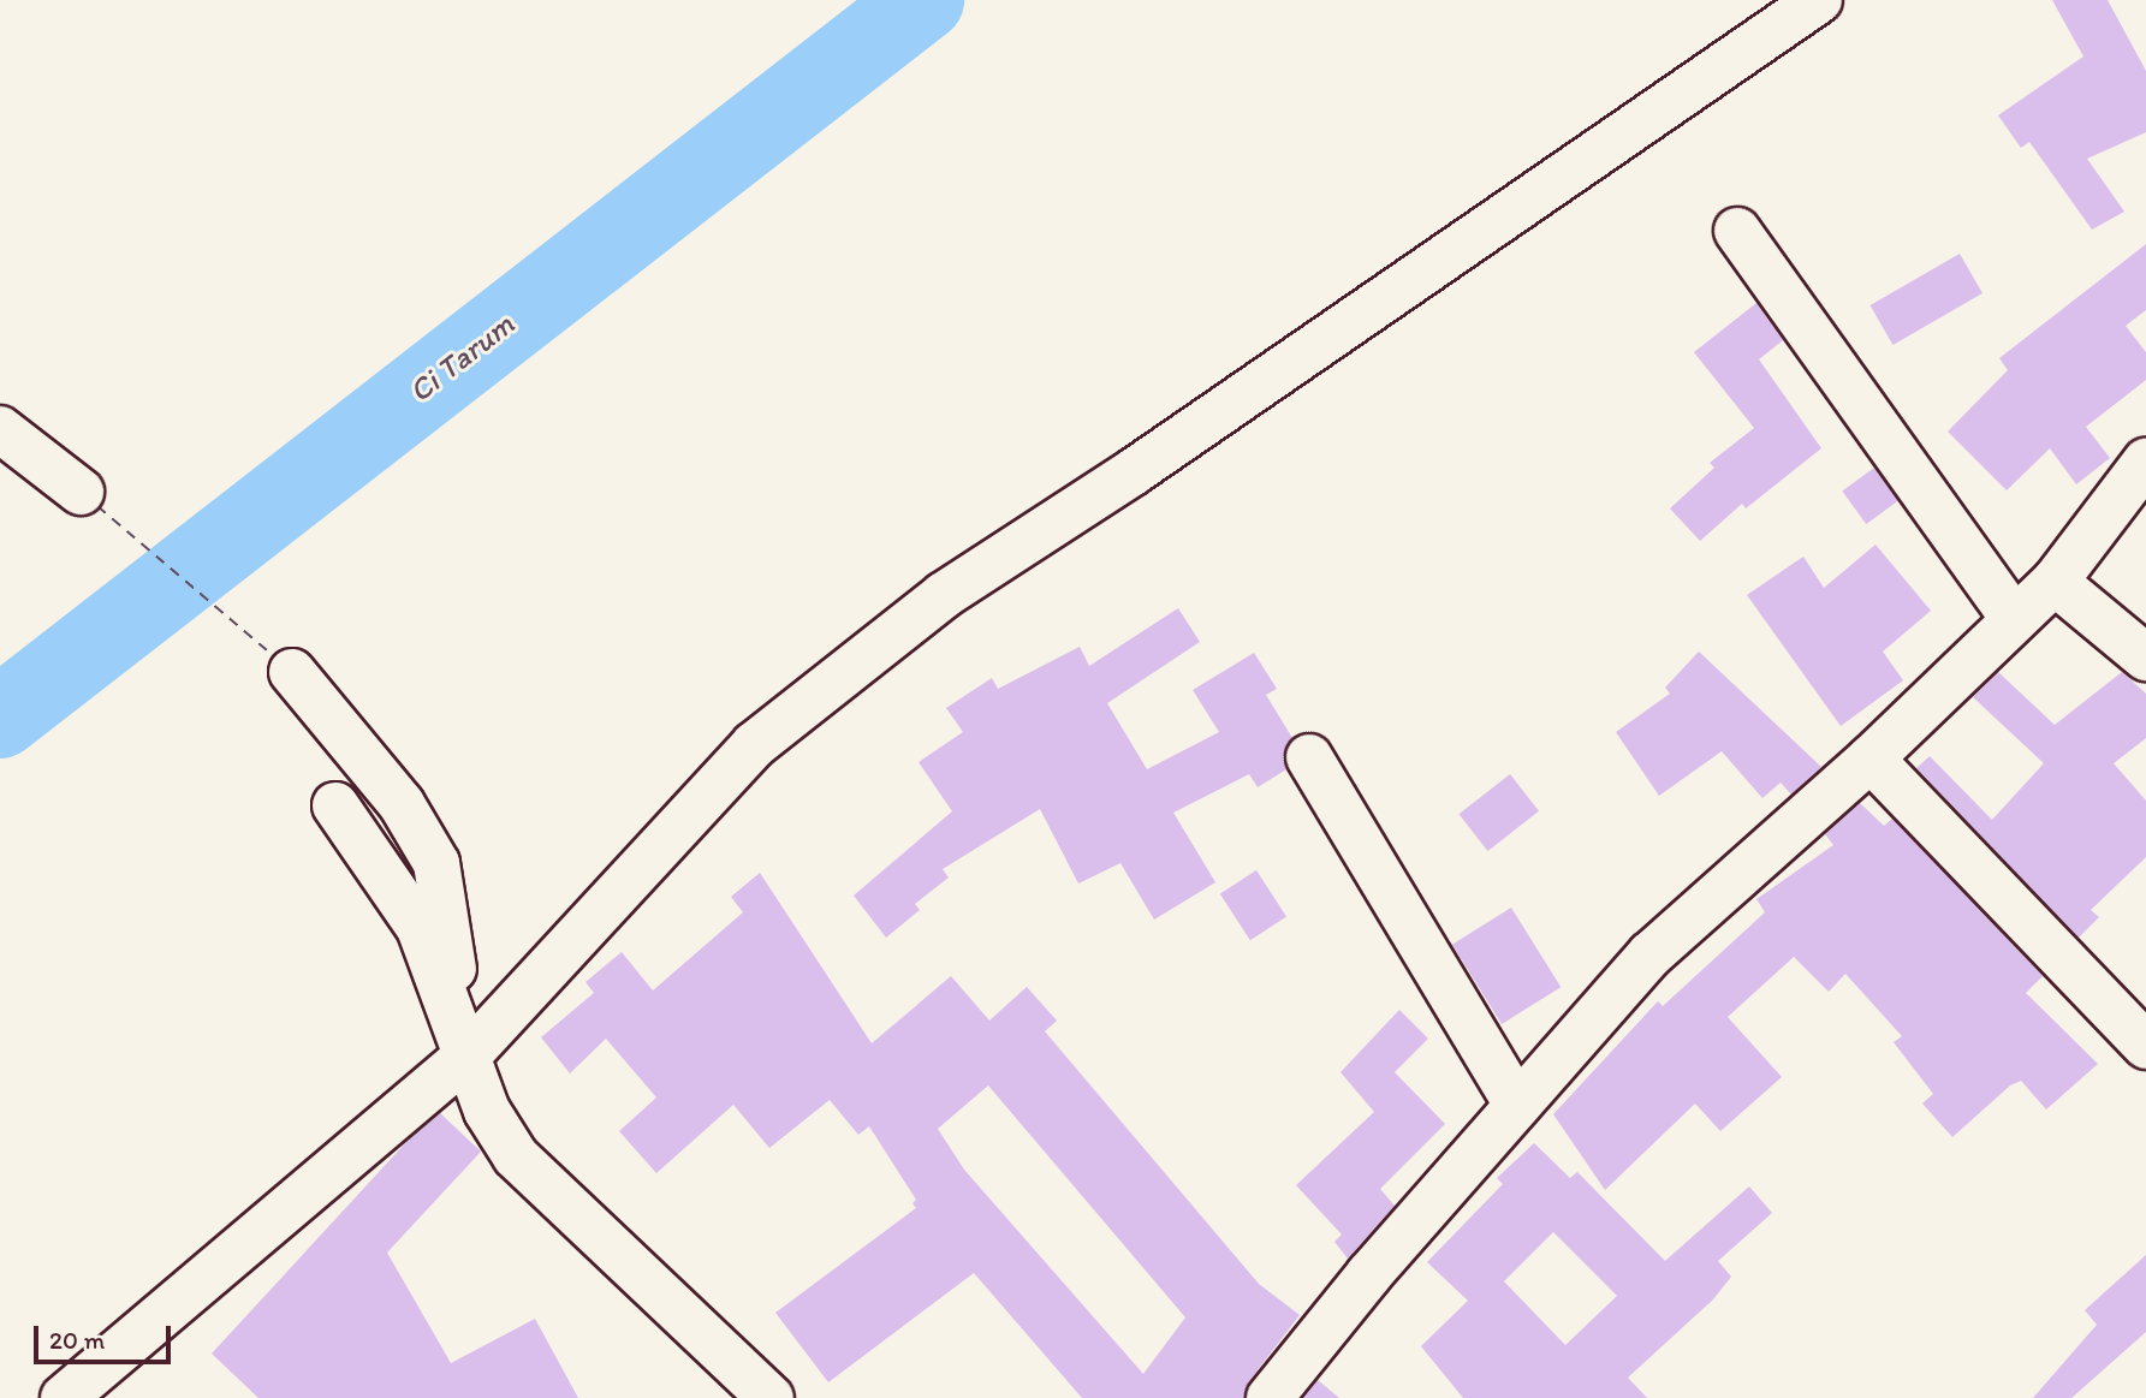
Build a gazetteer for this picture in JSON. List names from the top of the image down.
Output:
{
  "water": ["Ci Tarum"],
  "scale_bar": "20 m"
}
